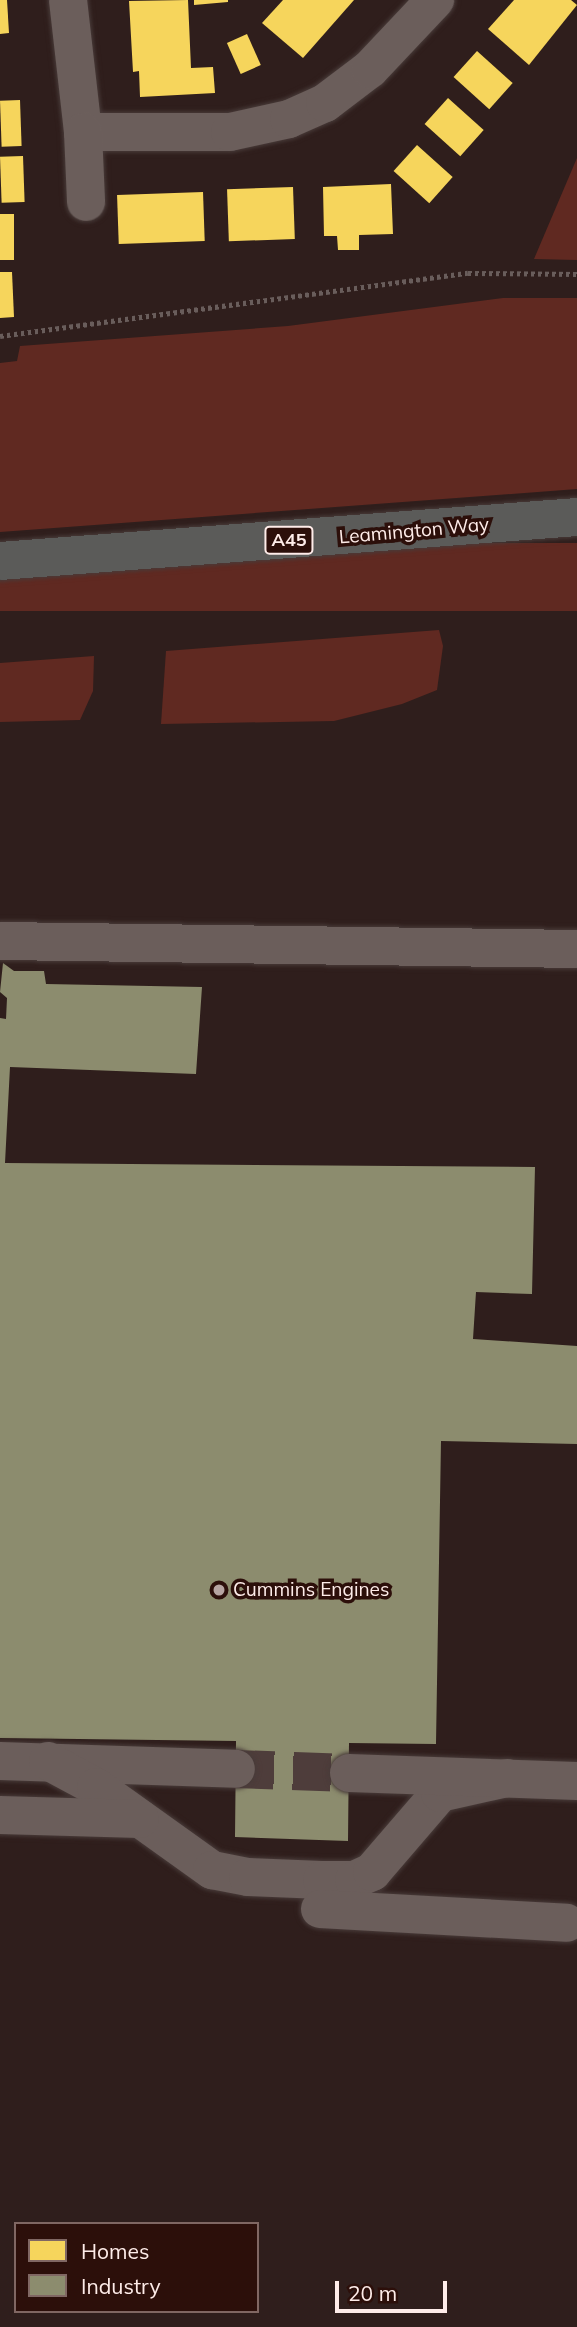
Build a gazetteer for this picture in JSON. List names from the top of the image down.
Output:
{
  "streets": {
    "highway": ["Leamington Way", "A45"]
  },
  "places": ["Cummins Engines"],
  "legend": ["Homes", "Industry"],
  "scale_bar": "20 m"
}
